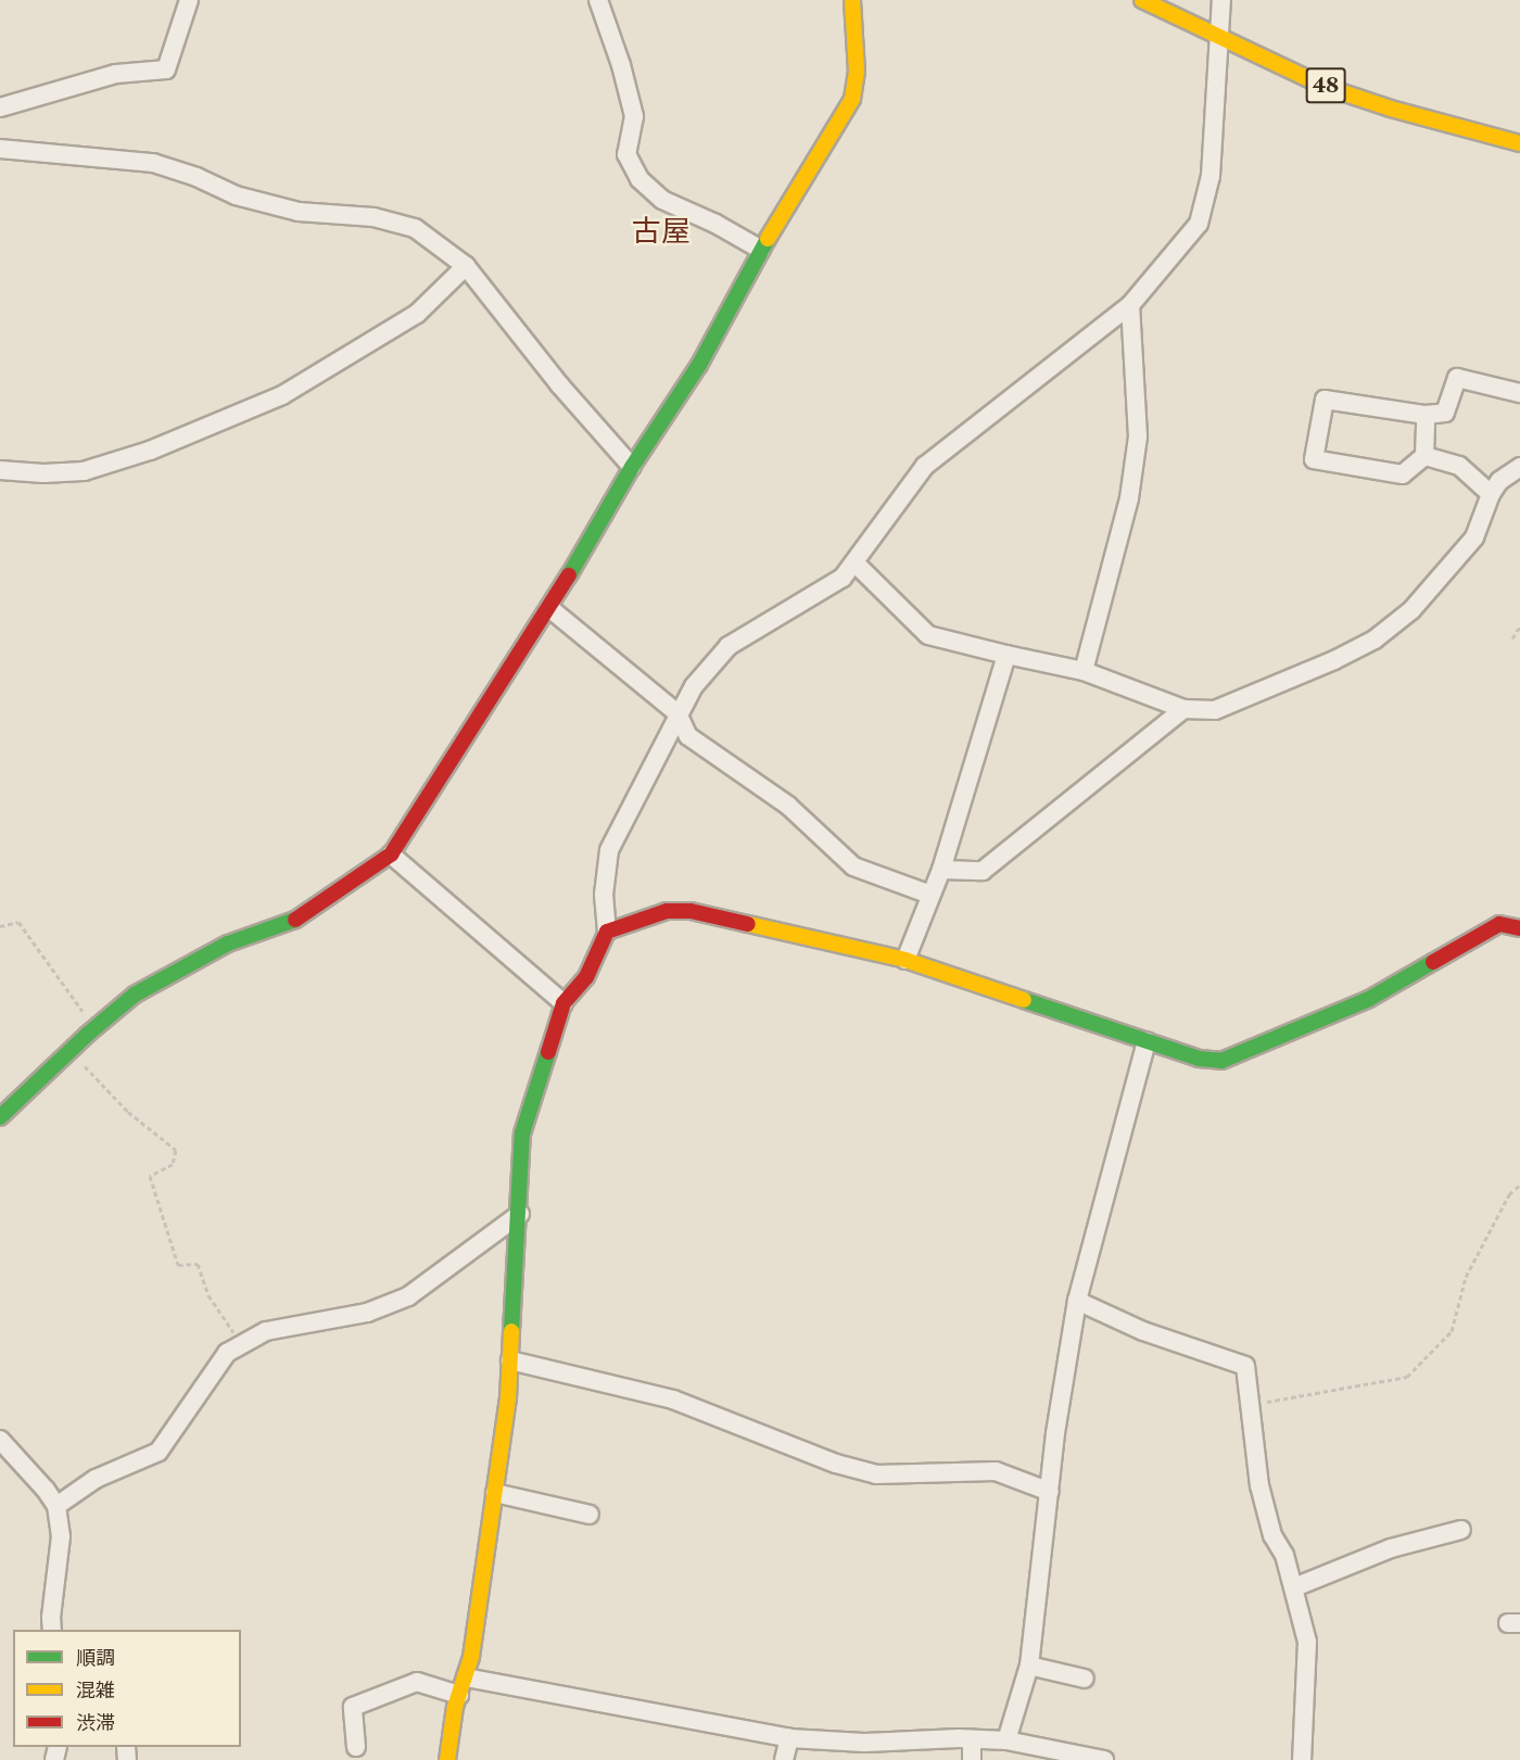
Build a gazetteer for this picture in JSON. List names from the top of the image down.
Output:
{
  "streets": {
    "street": ["48"]
  },
  "districts": ["古屋"],
  "legend": ["順調", "混雑", "渋滞"]
}
